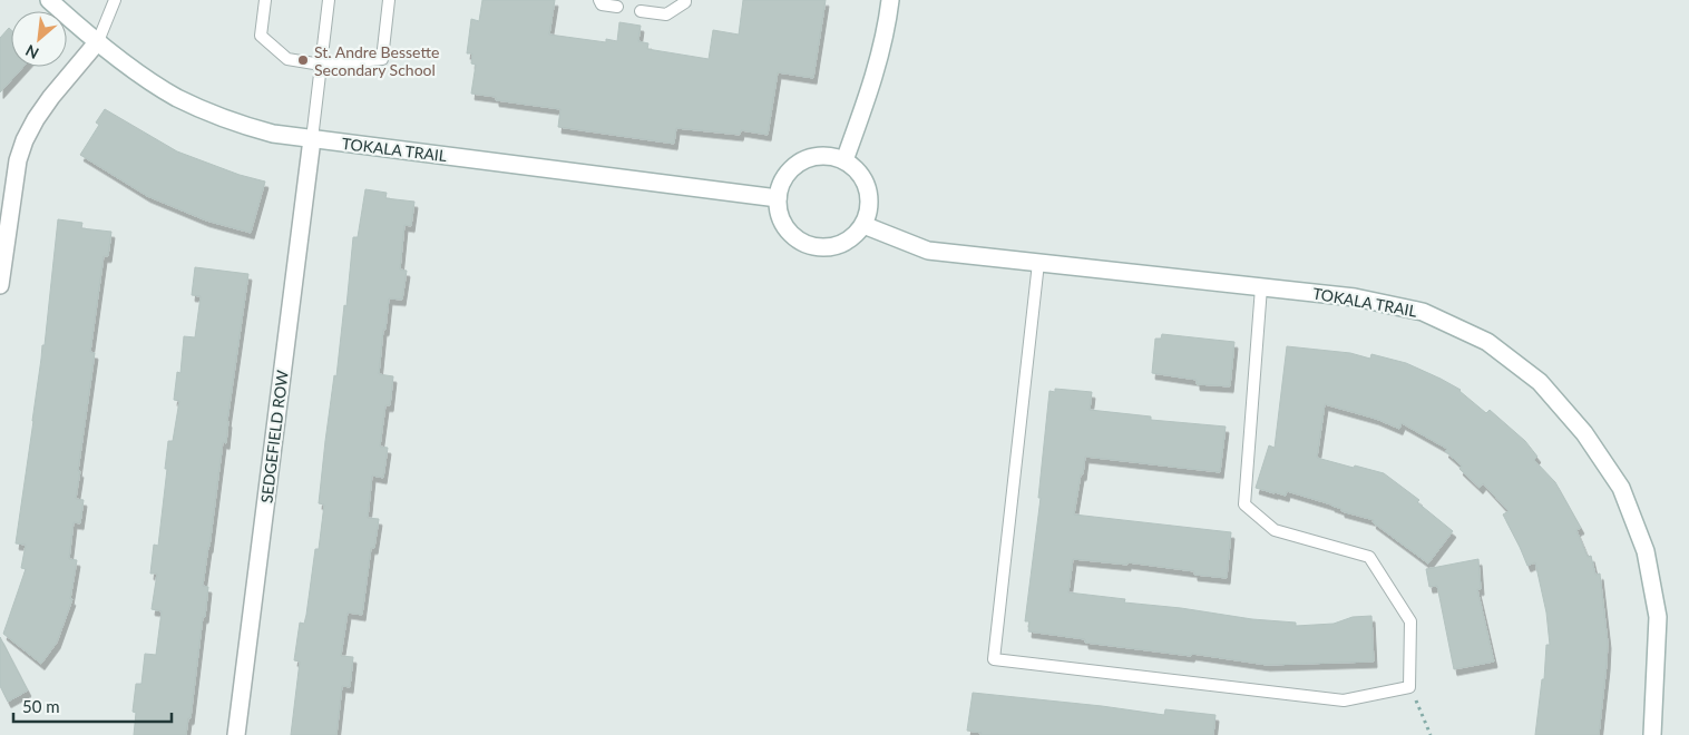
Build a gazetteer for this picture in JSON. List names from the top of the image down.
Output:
{
  "streets": {
    "street": ["TOKALA TRAIL", "SEDGEFIELD ROW"]
  },
  "crossings": [
    ["TOKALA TRAIL", "SEDGEFIELD ROW"]
  ],
  "places": ["St. Andre Bessette Secondary School"],
  "scale_bar": "50 m",
  "north": "bottom left"
}
